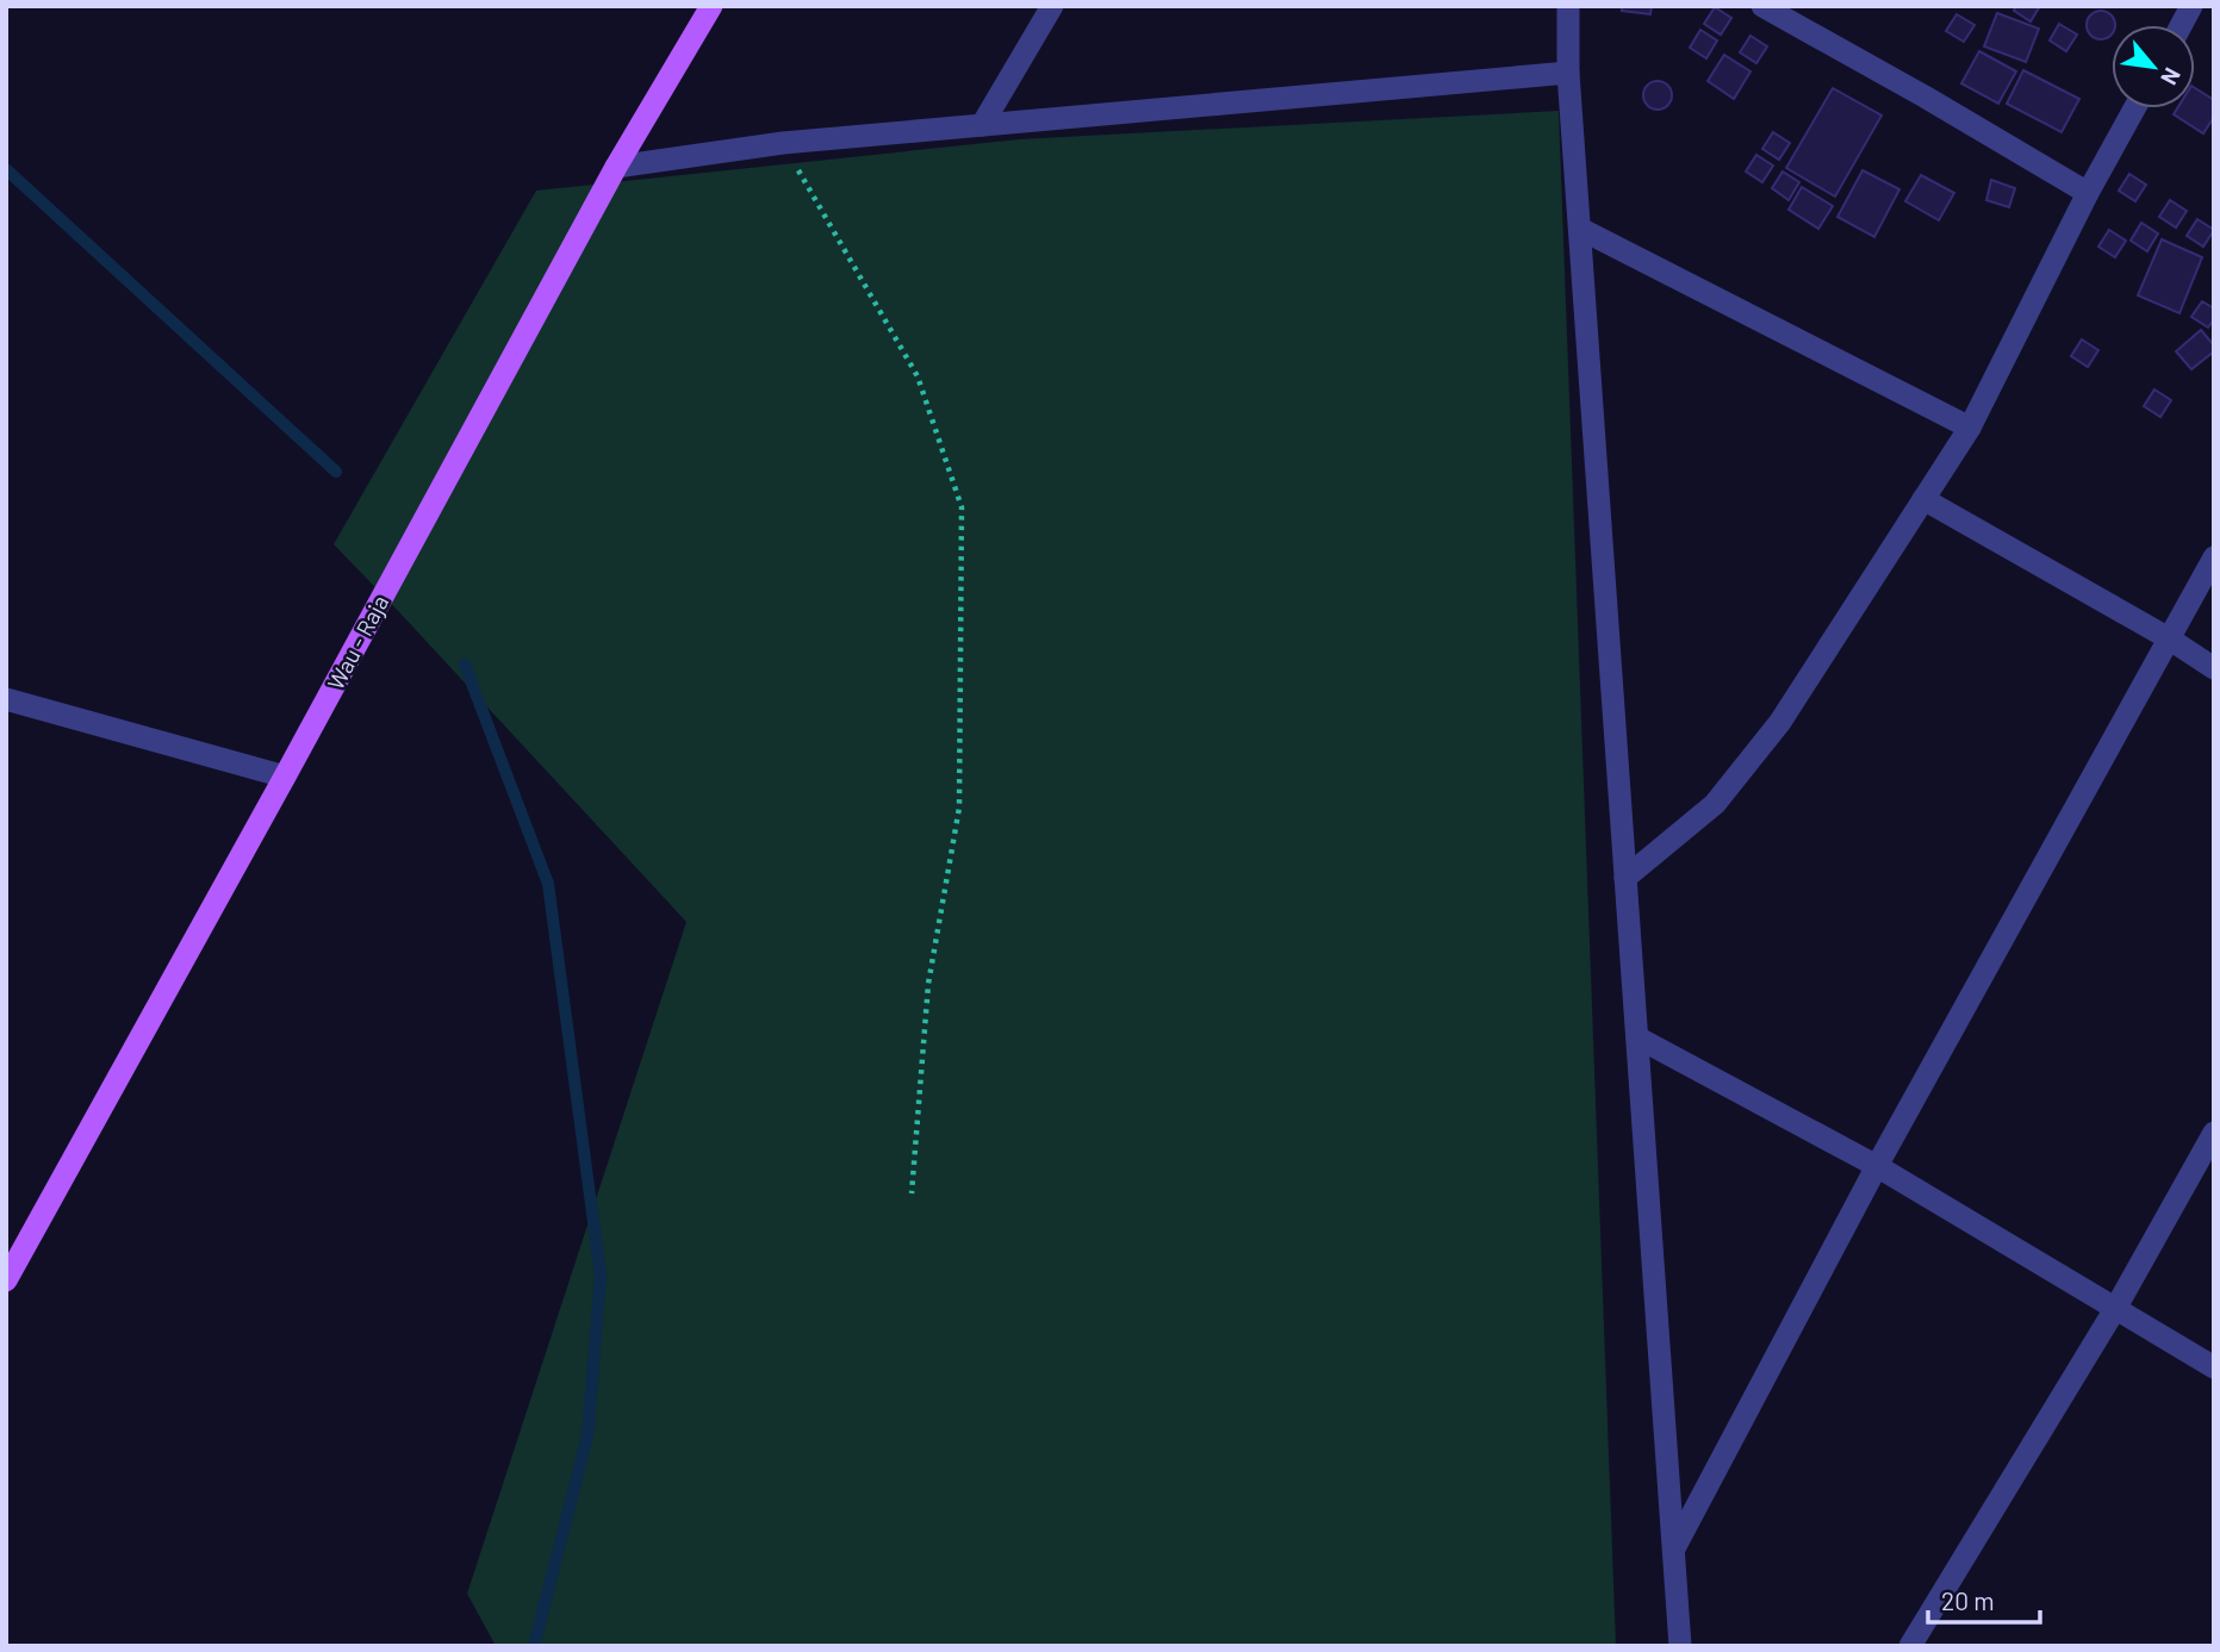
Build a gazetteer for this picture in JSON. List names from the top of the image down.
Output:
{
  "streets": {
    "main road": ["Wau - Raja"]
  },
  "scale_bar": "20 m",
  "north": "bottom right"
}
